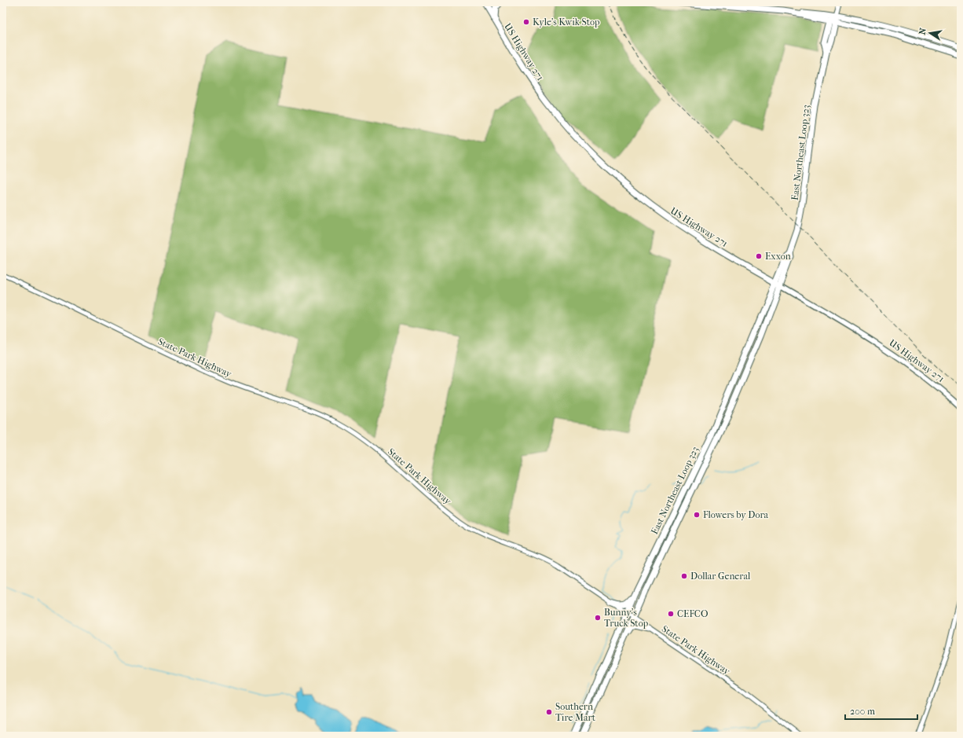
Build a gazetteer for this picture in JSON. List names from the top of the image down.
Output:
{
  "streets": {
    "highway": ["US Highway 271", "East Northeast Loop 323"],
    "main road": ["State Park Highway"]
  },
  "crossings": [
    ["US Highway 271", "East Northeast Loop 323"],
    ["East Northeast Loop 323", "State Park Highway"]
  ],
  "places": [
    "Kyle's Kwik Stop",
    "Exxon",
    "Flowers by Dora",
    "Dollar General",
    "CEFCO",
    "Bunny's Truck Stop",
    "Southern Tire Mart"
  ],
  "scale_bar": "200 m",
  "north": "left"
}
